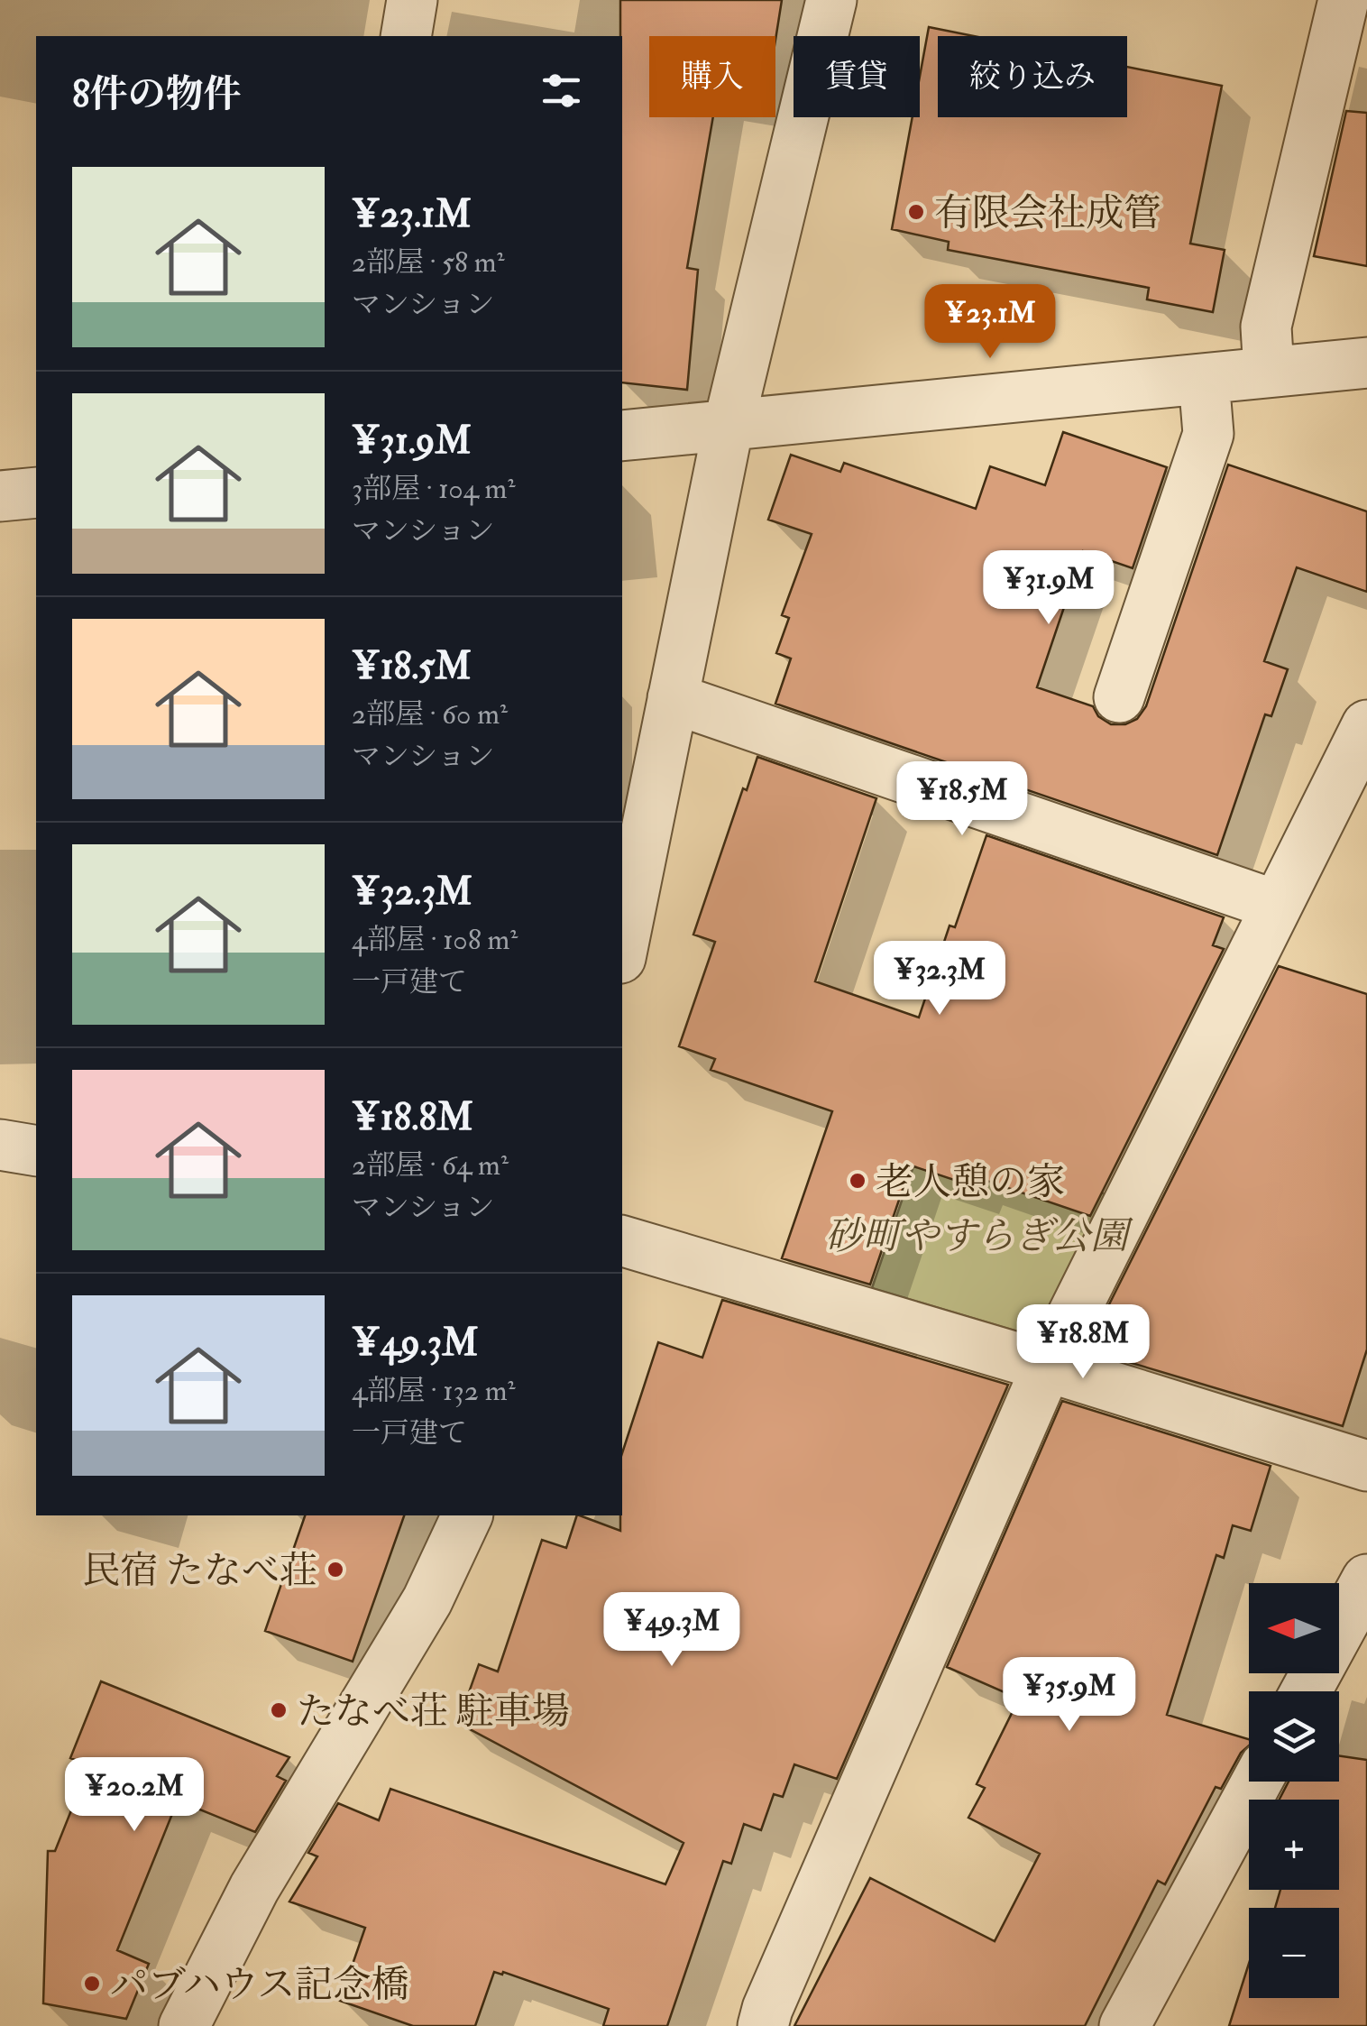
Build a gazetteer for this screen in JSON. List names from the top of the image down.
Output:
{
  "parks": ["砂町やすらぎ公園"],
  "places": [
    "有限会社成管",
    "老人憩の家",
    "民宿 たなべ荘",
    "たなべ荘 駐車場",
    "パブハウス記念橋"
  ],
  "north": "left",
  "page": {
    "chip": ["購入", "賃貸", "絞り込み"],
    "heading": "8件の物件",
    "list": [
      {
        "name": "¥23.1M",
        "note": "2部屋 · 58 m² · マンション"
      },
      {
        "name": "¥31.9M",
        "note": "3部屋 · 104 m² · マンション"
      },
      {
        "name": "¥18.5M",
        "note": "2部屋 · 60 m² · マンション"
      },
      {
        "name": "¥32.3M",
        "note": "4部屋 · 108 m² · 一戸建て"
      },
      {
        "name": "¥18.8M",
        "note": "2部屋 · 64 m² · マンション"
      },
      {
        "name": "¥49.3M",
        "note": "4部屋 · 132 m² · 一戸建て"
      }
    ],
    "price": [
      "¥23.1M",
      "¥31.9M",
      "¥18.5M",
      "¥32.3M",
      "¥18.8M",
      "¥49.3M",
      "¥35.9M",
      "¥20.2M"
    ],
    "map_buttons": ["+", "−"]
  }
}
